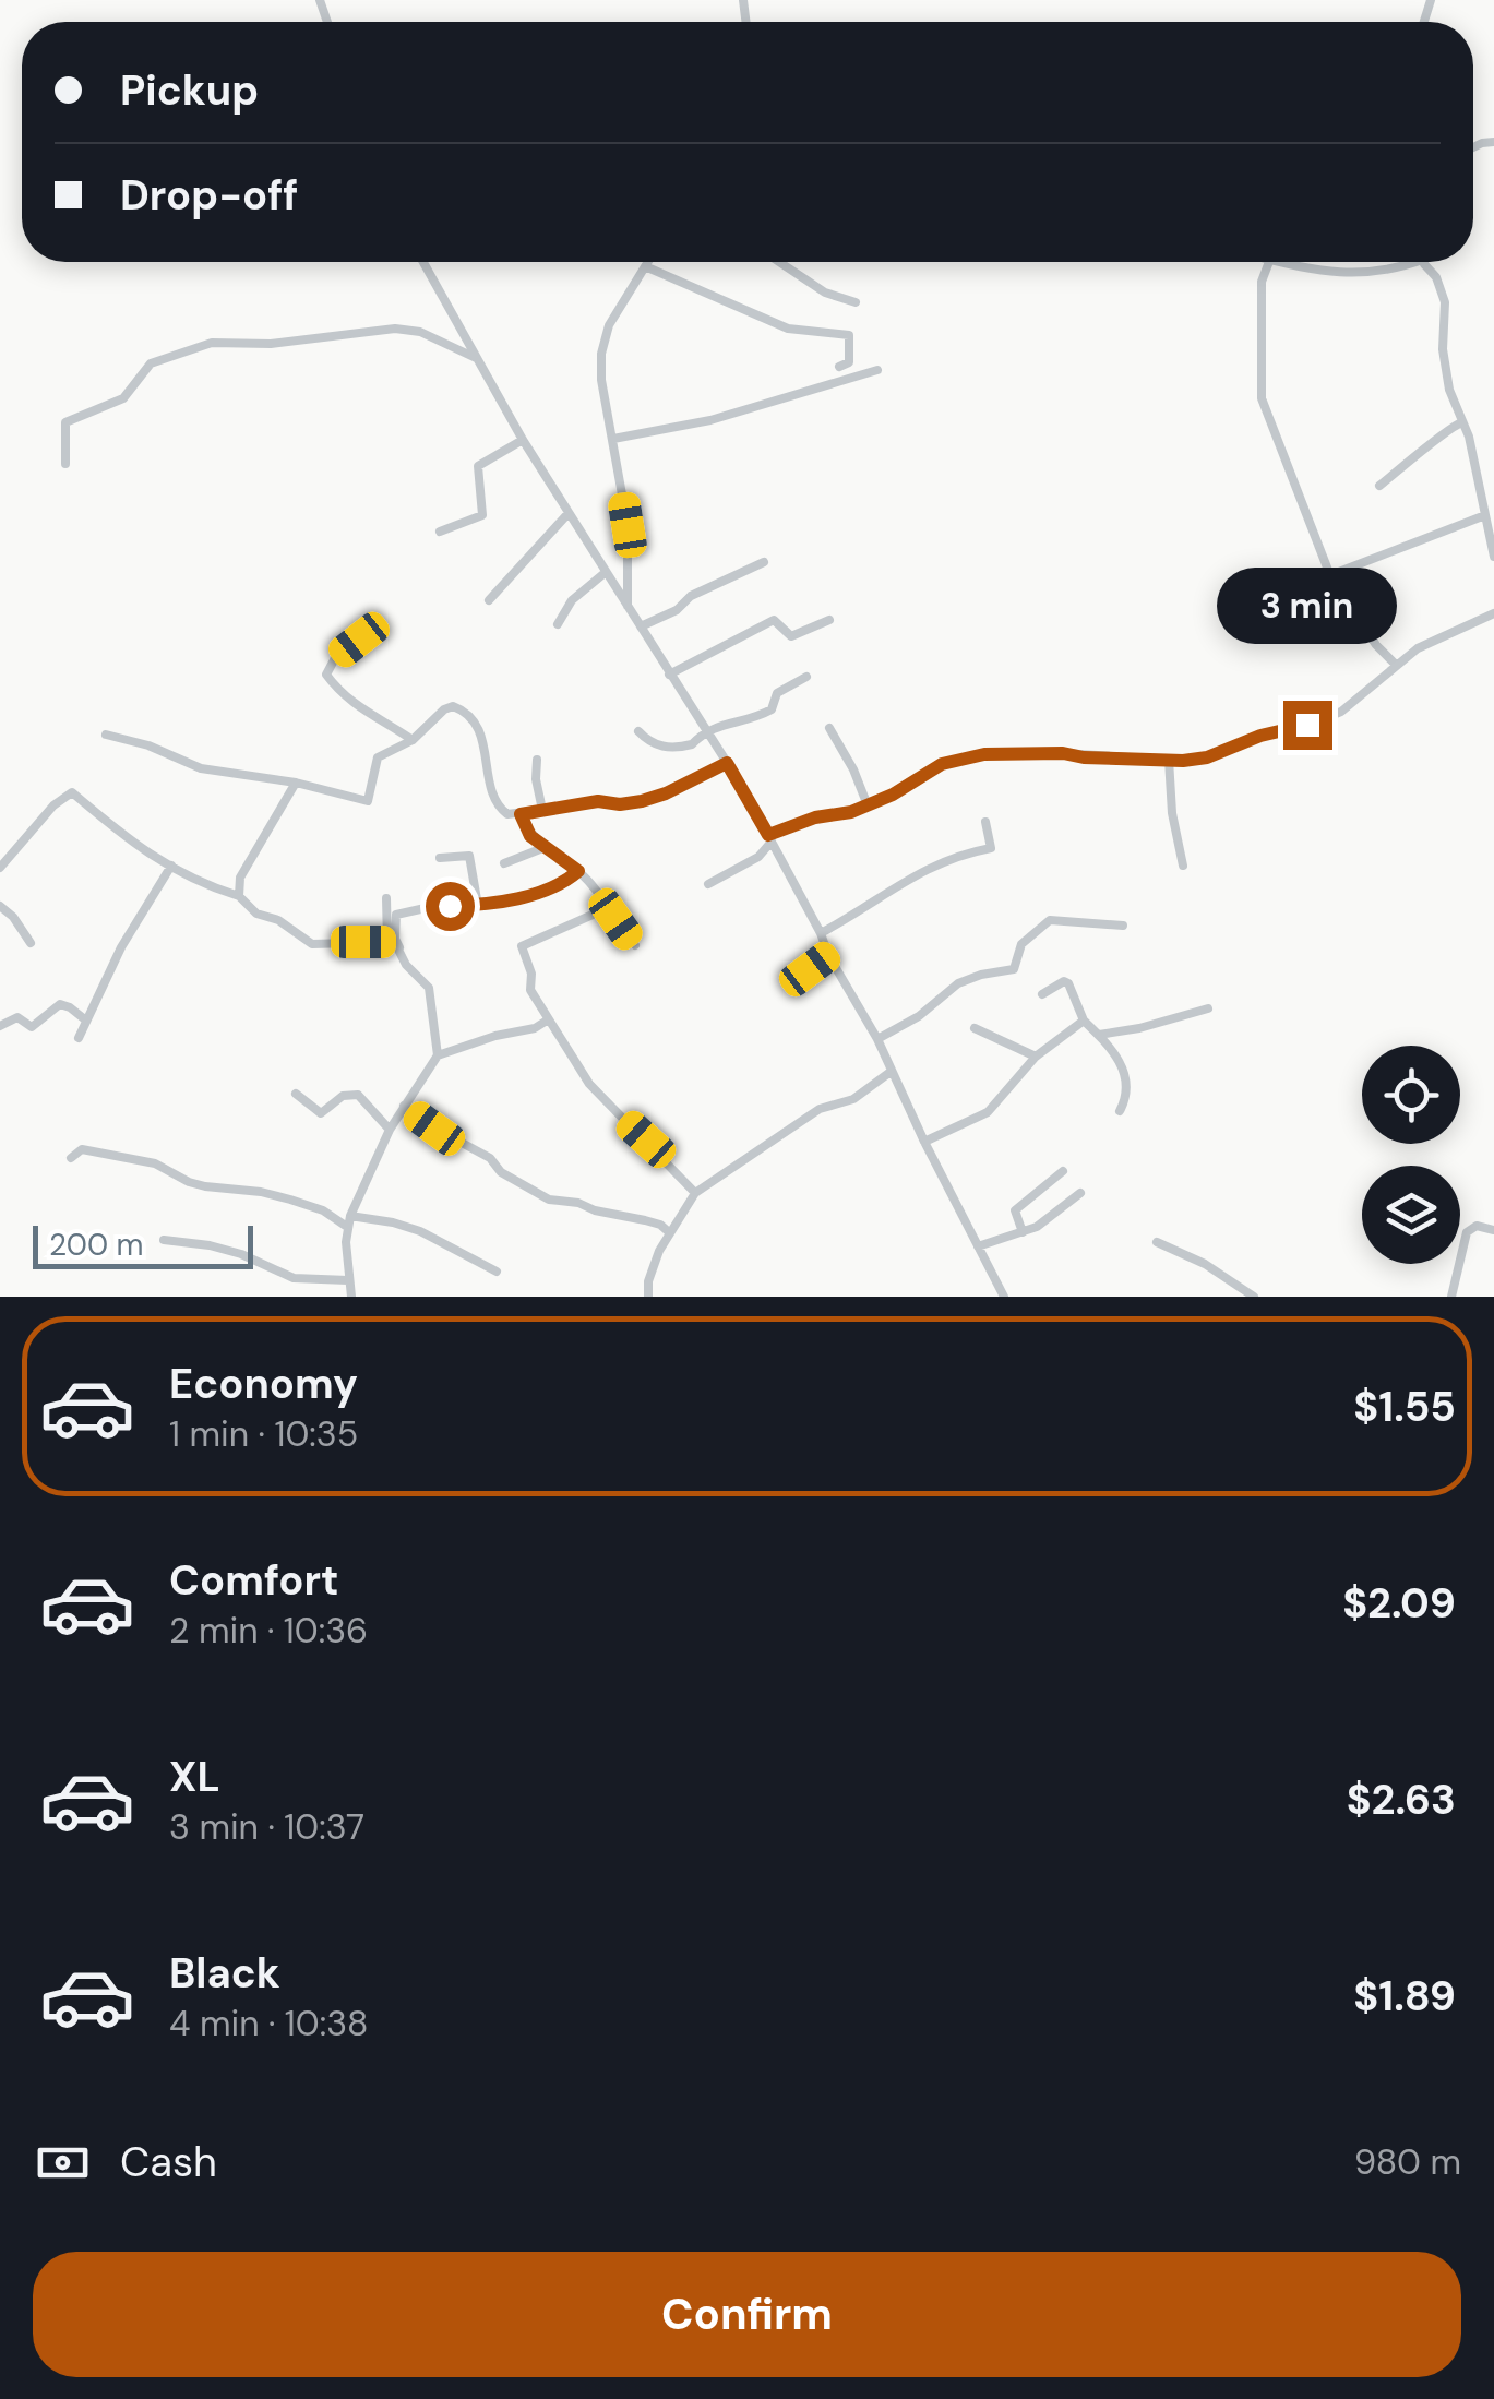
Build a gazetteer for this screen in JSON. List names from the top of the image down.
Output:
{
  "scale_bar": "200 m",
  "page": {
    "banner": ["Pickup", "Drop-off"],
    "bubble": "3 min",
    "scale": "200 m",
    "list": [
      {
        "name": "Economy",
        "note": "1 min · 10:35",
        "value": "$1.55"
      },
      {
        "name": "Comfort",
        "note": "2 min · 10:36",
        "value": "$2.09"
      },
      {
        "name": "XL",
        "note": "3 min · 10:37",
        "value": "$2.63"
      },
      {
        "name": "Black",
        "note": "4 min · 10:38",
        "value": "$1.89"
      }
    ],
    "pay": ["Cash", "980 m"],
    "buttons": "Confirm"
  }
}
